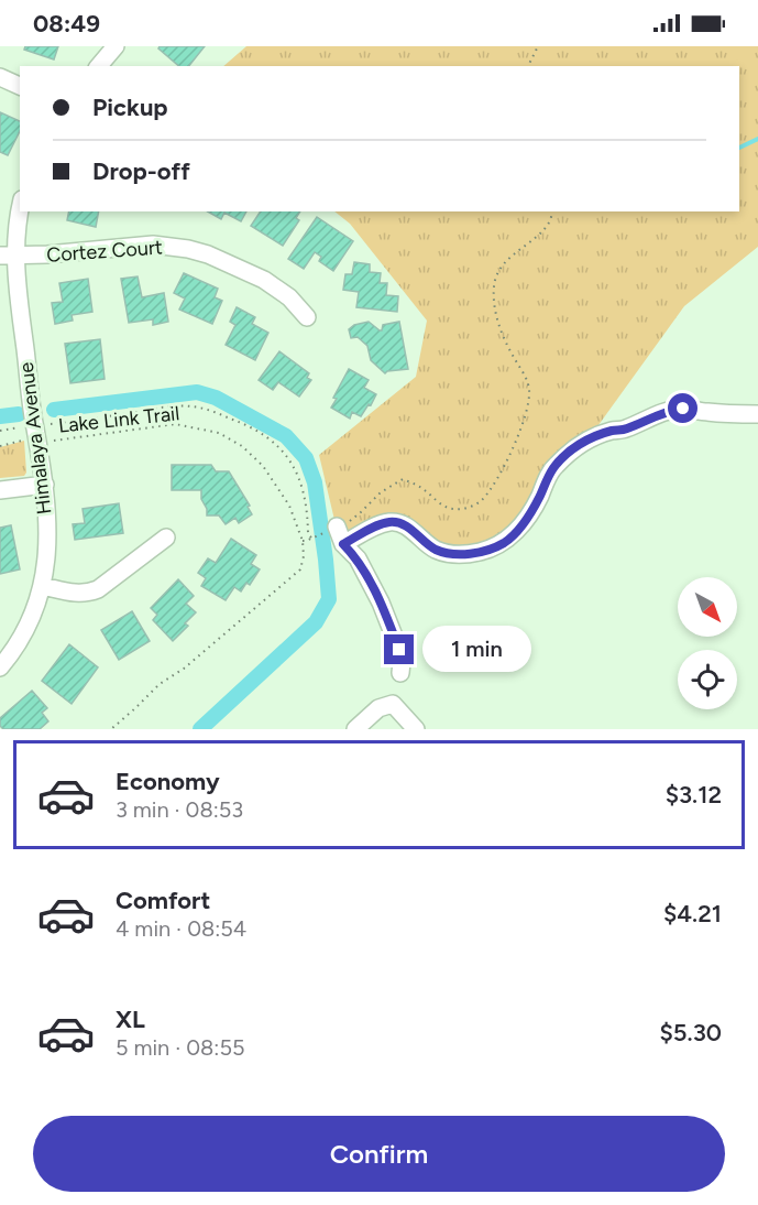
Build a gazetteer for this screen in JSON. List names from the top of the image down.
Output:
{
  "streets": {
    "street": ["Cortez Court", "Himalaya Avenue"],
    "path": ["Lake Link Trail"]
  },
  "crossings": [
    ["Cortez Court", "Himalaya Avenue"],
    ["Lake Link Trail", "Himalaya Avenue"]
  ],
  "north": "bottom right",
  "page": {
    "status": "08:49",
    "banner": ["Pickup", "Drop-off"],
    "bubble": "1 min",
    "list": [
      {
        "name": "Economy",
        "note": "3 min · 08:53",
        "value": "$3.12"
      },
      {
        "name": "Comfort",
        "note": "4 min · 08:54",
        "value": "$4.21"
      },
      {
        "name": "XL",
        "note": "5 min · 08:55",
        "value": "$5.30"
      }
    ],
    "buttons": "Confirm"
  }
}
